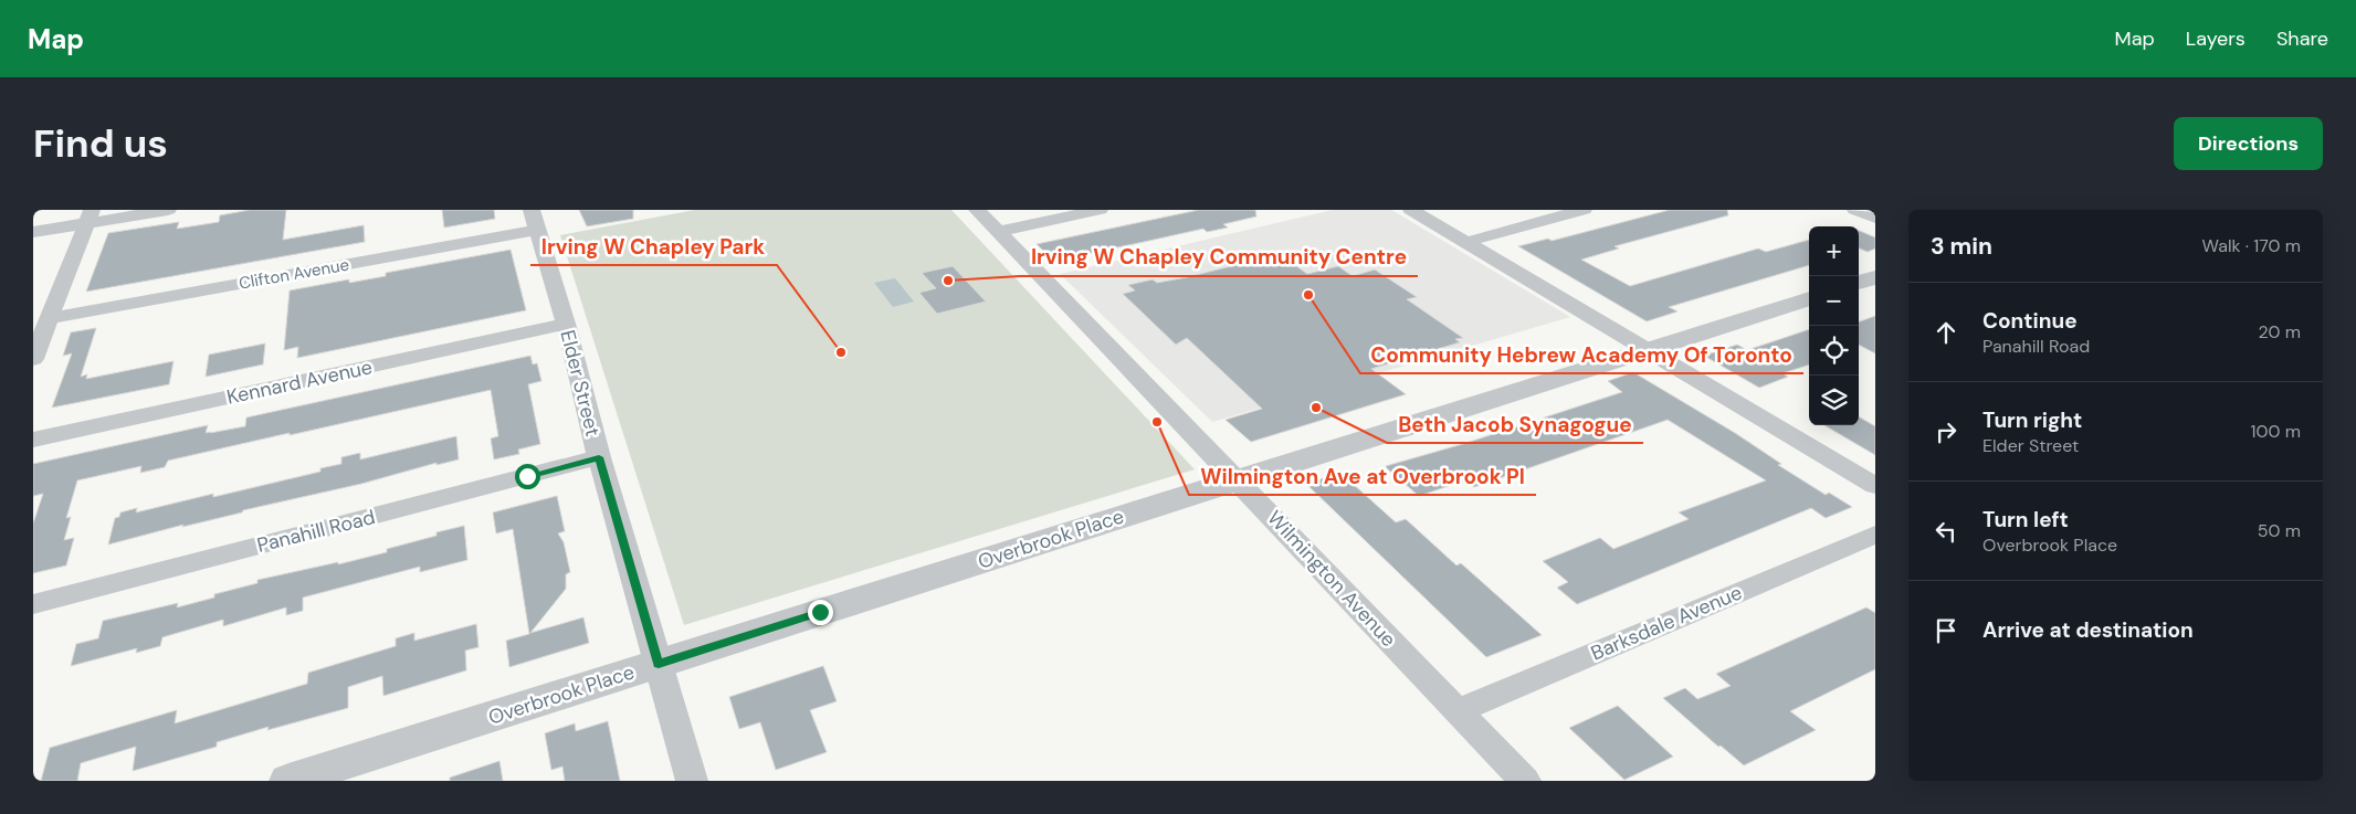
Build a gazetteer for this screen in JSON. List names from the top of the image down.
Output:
{
  "streets": {
    "street": [
      "Clifton Avenue",
      "Kennard Avenue",
      "Elder Street",
      "Panahill Road",
      "Overbrook Place",
      "Wilmington Avenue",
      "Barksdale Avenue"
    ]
  },
  "crossings": [
    ["Clifton Avenue", "Elder Street"],
    ["Kennard Avenue", "Elder Street"],
    ["Elder Street", "Panahill Road"],
    ["Elder Street", "Overbrook Place"],
    ["Overbrook Place", "Wilmington Avenue"],
    ["Wilmington Avenue", "Barksdale Avenue"]
  ],
  "places": [
    "Irving W Chapley Community Centre",
    "Community Hebrew Academy Of Toronto",
    "Irving W Chapley Park",
    "Beth Jacob Synagogue",
    "Wilmington Ave at Overbrook Pl"
  ],
  "page": {
    "header": "Map",
    "nav": ["Map", "Layers", "Share"],
    "buttons": "Directions",
    "title": "Find us",
    "heading": ["3 min", "Walk · 170 m"],
    "map_buttons": ["+", "−"],
    "list": [
      ["Continue", "Panahill Road", "20 m"],
      ["Turn right", "Elder Street", "100 m"],
      ["Turn left", "Overbrook Place", "50 m"],
      "Arrive at destination"
    ]
  }
}
